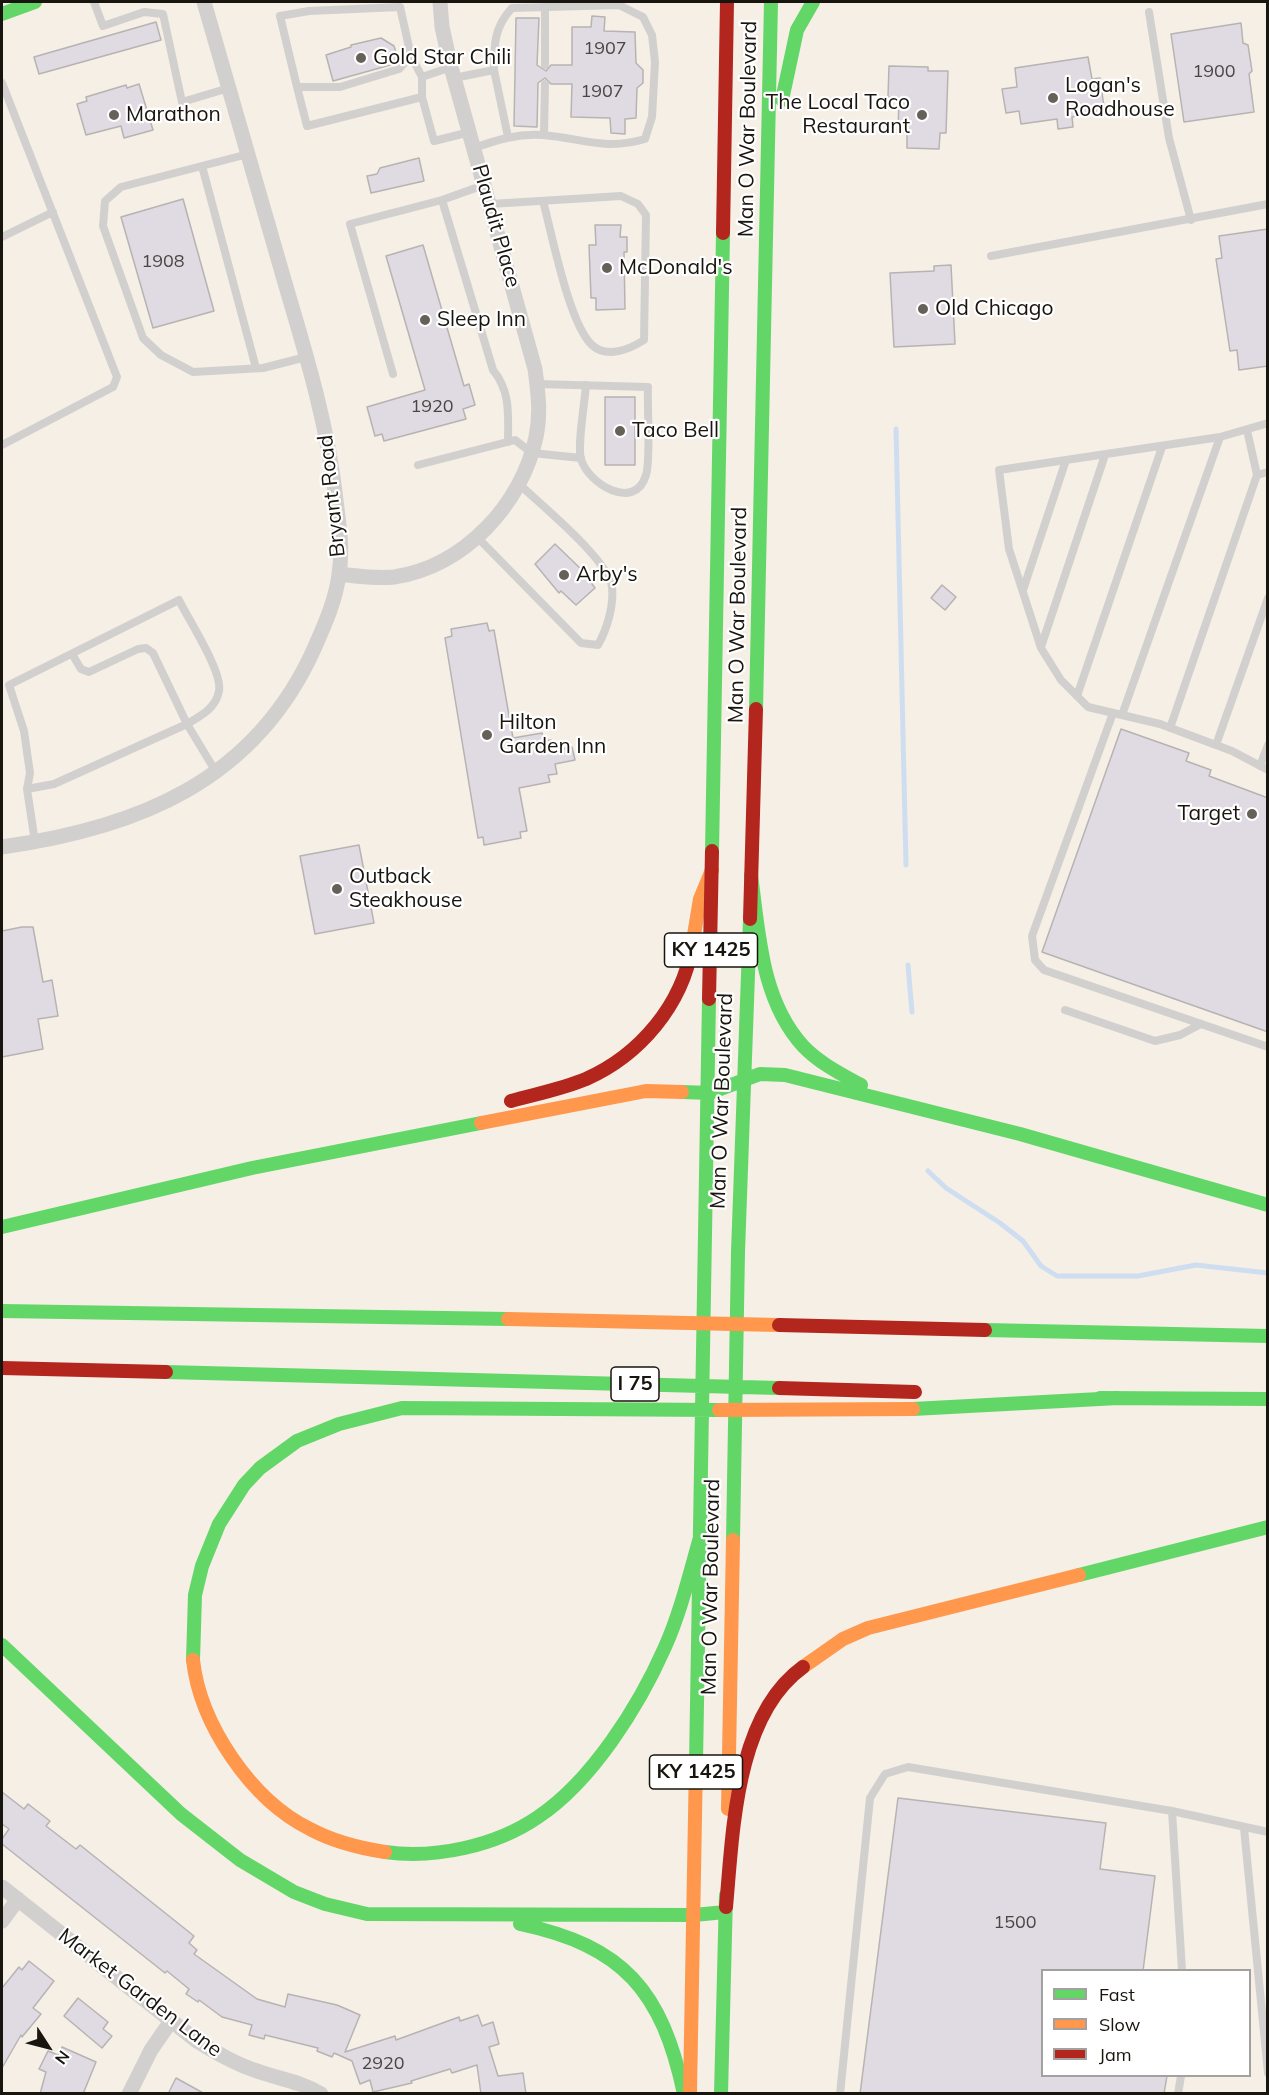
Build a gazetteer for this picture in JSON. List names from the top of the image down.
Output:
{
  "streets": {
    "main road": ["Man O War Boulevard", "KY 1425", "I 75"],
    "street": ["Plaudit Place", "Bryant Road", "Market Garden Lane"]
  },
  "crossings": [
    ["Plaudit Place", "Bryant Road"]
  ],
  "places": [
    "Gold Star Chili",
    "Logan's Roadhouse",
    "Marathon",
    "The Local Taco Restaurant",
    "McDonald's",
    "Old Chicago",
    "Sleep Inn",
    "Taco Bell",
    "Arby's",
    "Hilton Garden Inn",
    "Target",
    "Outback Steakhouse"
  ],
  "house_numbers": [
    "1907",
    "1900",
    "1907",
    "1908",
    "1920",
    "1500",
    "2920"
  ],
  "legend": ["Fast", "Slow", "Jam"],
  "north": "bottom right"
}
